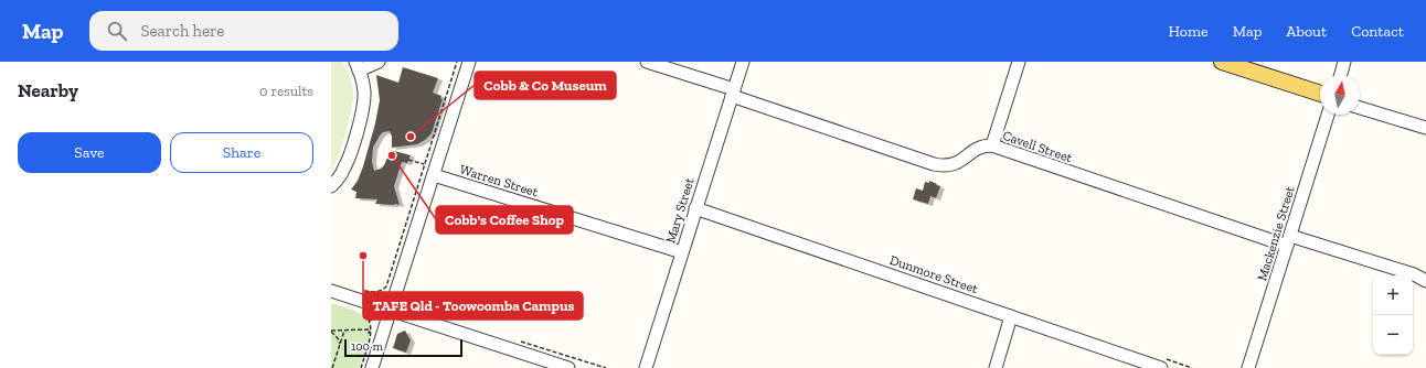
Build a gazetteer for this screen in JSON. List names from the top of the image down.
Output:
{
  "streets": {
    "street": [
      "Cavell Street",
      "Warren Street",
      "Mary Street",
      "Mackenzie Street",
      "Dunmore Street"
    ]
  },
  "crossings": [
    ["Cavell Street", "Mary Street"],
    ["Cavell Street", "Mackenzie Street"],
    ["Warren Street", "Mary Street"],
    ["Mary Street", "Dunmore Street"]
  ],
  "places": ["Cobb & Co Museum", "Cobb's Coffee Shop", "TAFE Qld - Toowoomba Campus"],
  "scale_bar": "100 m",
  "north": "top",
  "page": {
    "header": "Map",
    "search": "Search here",
    "nav": [
      "Home",
      "Map",
      "About",
      "Contact"
    ],
    "heading": ["Nearby", "0 results"],
    "buttons": ["Save", "Share"],
    "map_buttons": ["+", "−"],
    "scale": "100 m"
  }
}
